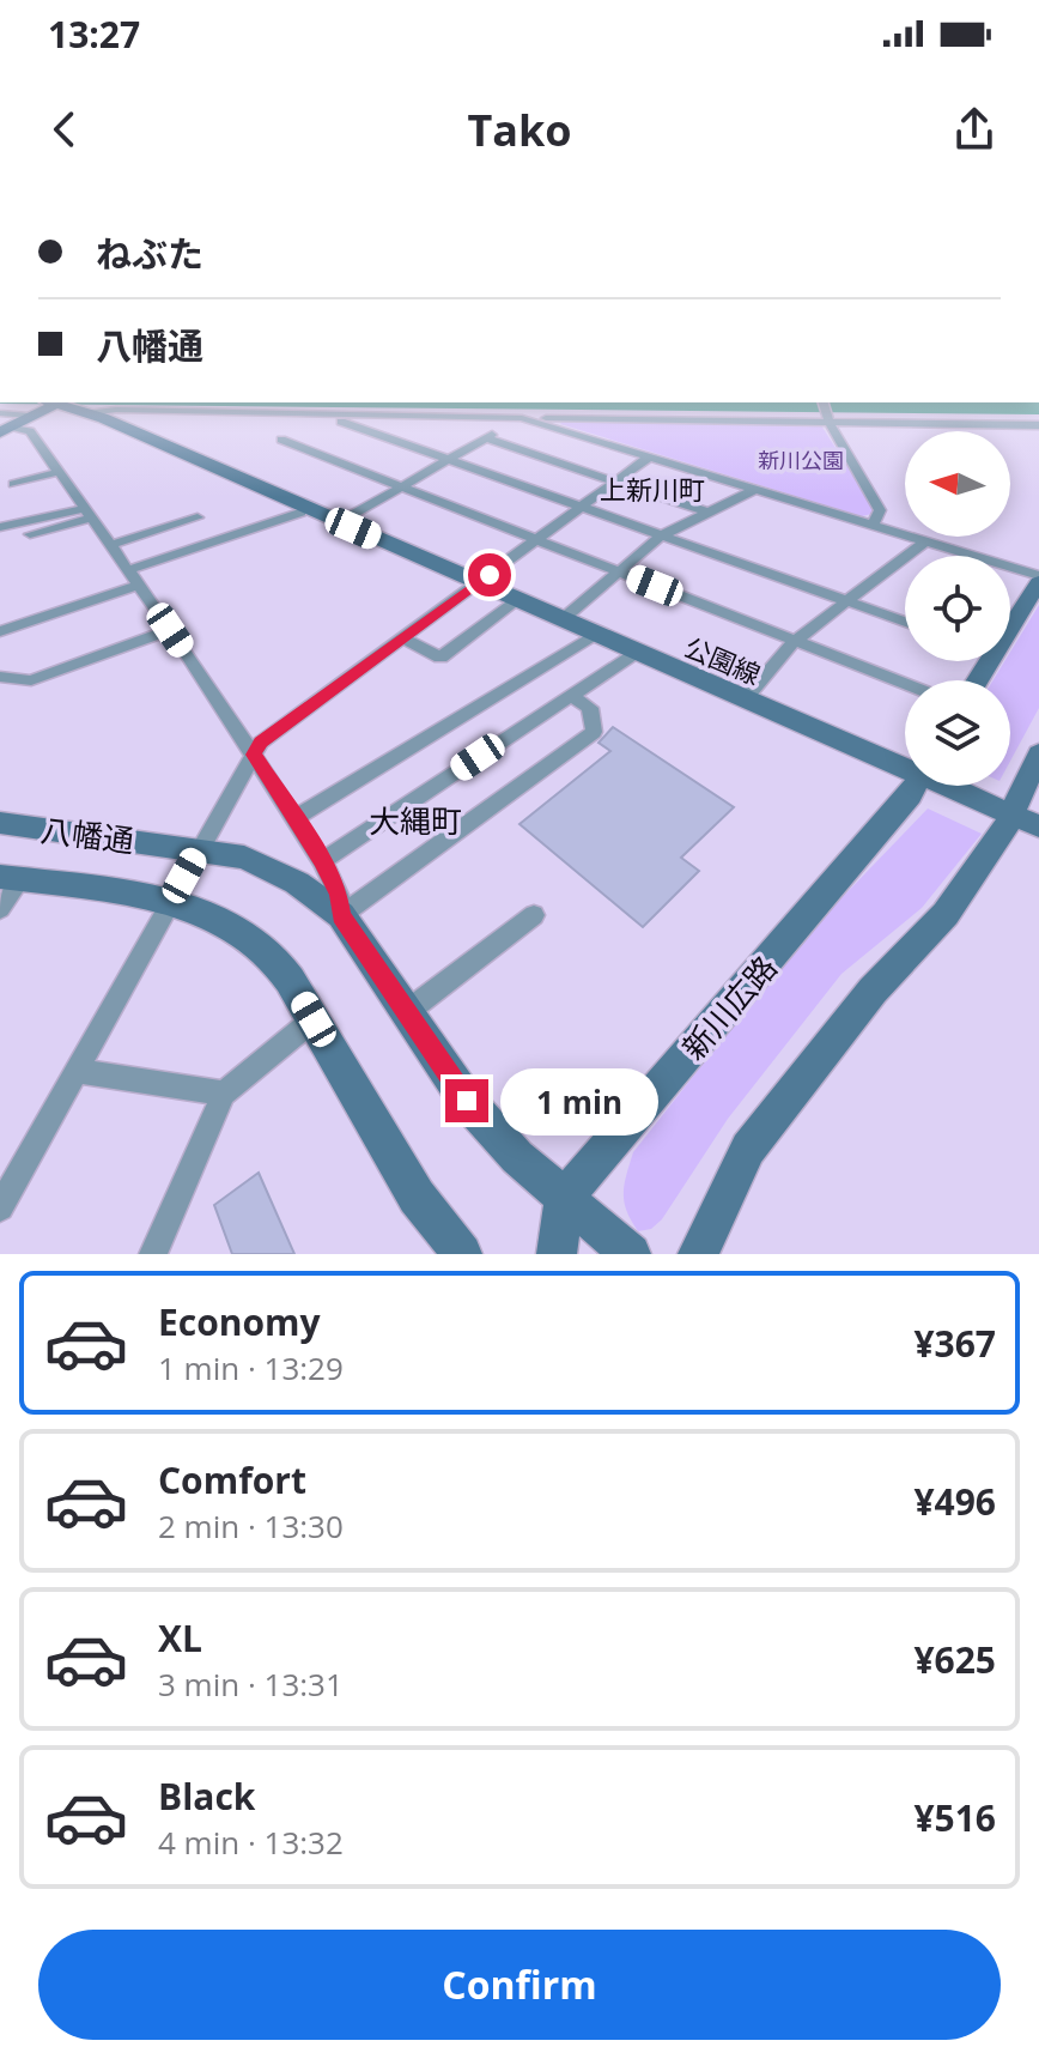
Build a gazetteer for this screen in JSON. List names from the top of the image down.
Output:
{
  "streets": {
    "street": ["公園線", "八幡通", "新川広路"]
  },
  "crossings": [
    ["八幡通", "新川広路"]
  ],
  "districts": ["上新川町", "大縄町"],
  "parks": ["新川公園"],
  "north": "left",
  "page": {
    "status": "13:27",
    "header": "Tako",
    "banner": ["ねぶた", "八幡通"],
    "bubble": "1 min",
    "list": [
      {
        "name": "Economy",
        "note": "1 min · 13:29",
        "value": "¥367"
      },
      {
        "name": "Comfort",
        "note": "2 min · 13:30",
        "value": "¥496"
      },
      {
        "name": "XL",
        "note": "3 min · 13:31",
        "value": "¥625"
      },
      {
        "name": "Black",
        "note": "4 min · 13:32",
        "value": "¥516"
      }
    ],
    "buttons": "Confirm"
  }
}
